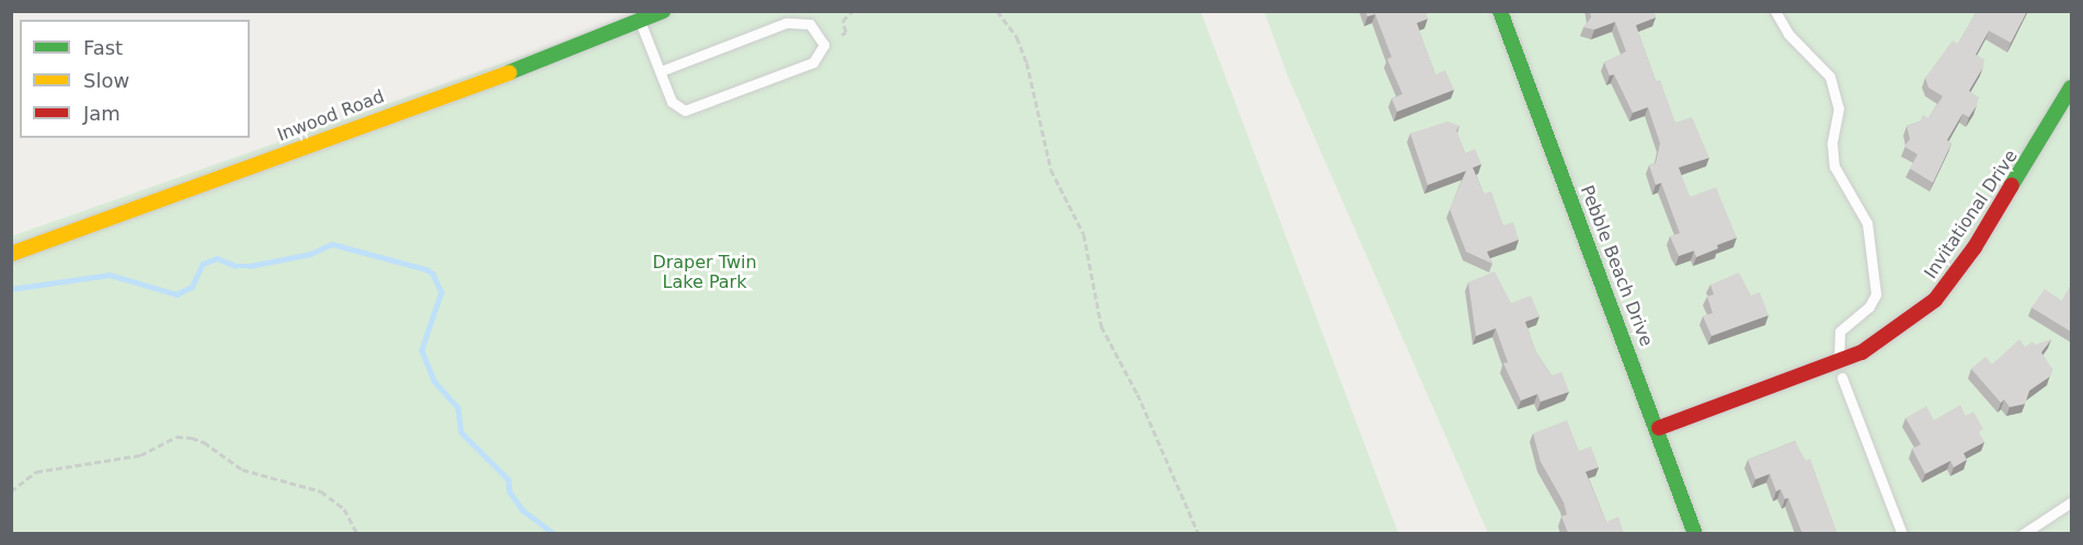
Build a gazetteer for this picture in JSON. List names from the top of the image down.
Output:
{
  "streets": {
    "street": ["Inwood Road", "Invitational Drive", "Pebble Beach Drive"]
  },
  "crossings": [
    ["Invitational Drive", "Pebble Beach Drive"]
  ],
  "parks": ["Draper Twin Lake Park"],
  "legend": ["Fast", "Slow", "Jam"]
}
